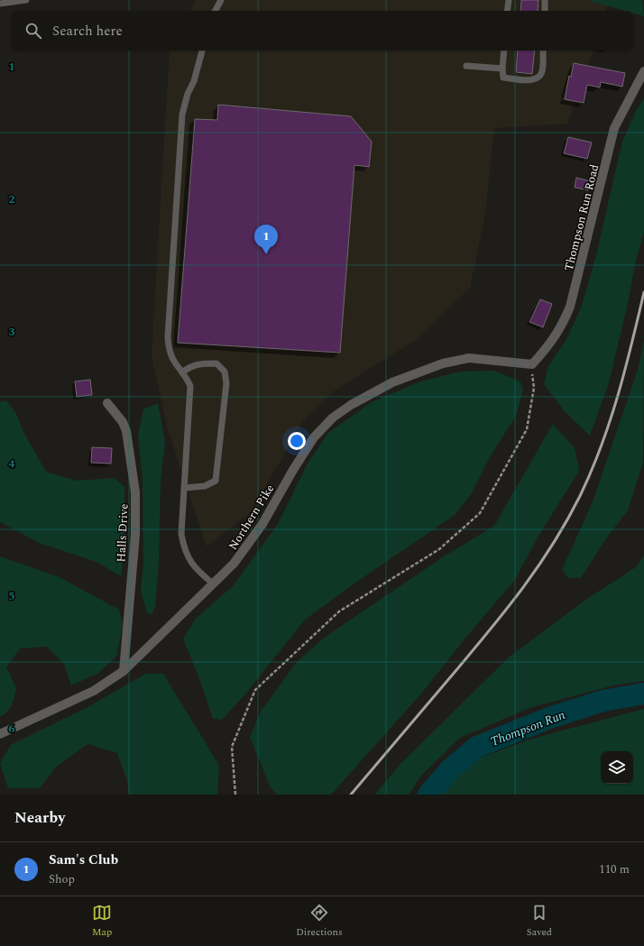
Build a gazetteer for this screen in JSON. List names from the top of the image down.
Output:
{
  "streets": {
    "street": ["Thompson Run Road", "Northern Pike", "Halls Drive"]
  },
  "crossings": [
    ["Thompson Run Road", "Northern Pike"],
    ["Northern Pike", "Halls Drive"]
  ],
  "water": ["Thompson Run"],
  "page": {
    "search": "Search here",
    "pins": "1",
    "heading": "Nearby",
    "list": [
      {
        "mark": "1",
        "name": "Sam's Club",
        "note": "Shop",
        "value": "110 m"
      }
    ],
    "nav": ["Map", "Directions", "Saved"]
  },
  "grid": {
    "rows": [
      "1",
      "2",
      "3",
      "4",
      "5",
      "6"
    ]
  }
}
